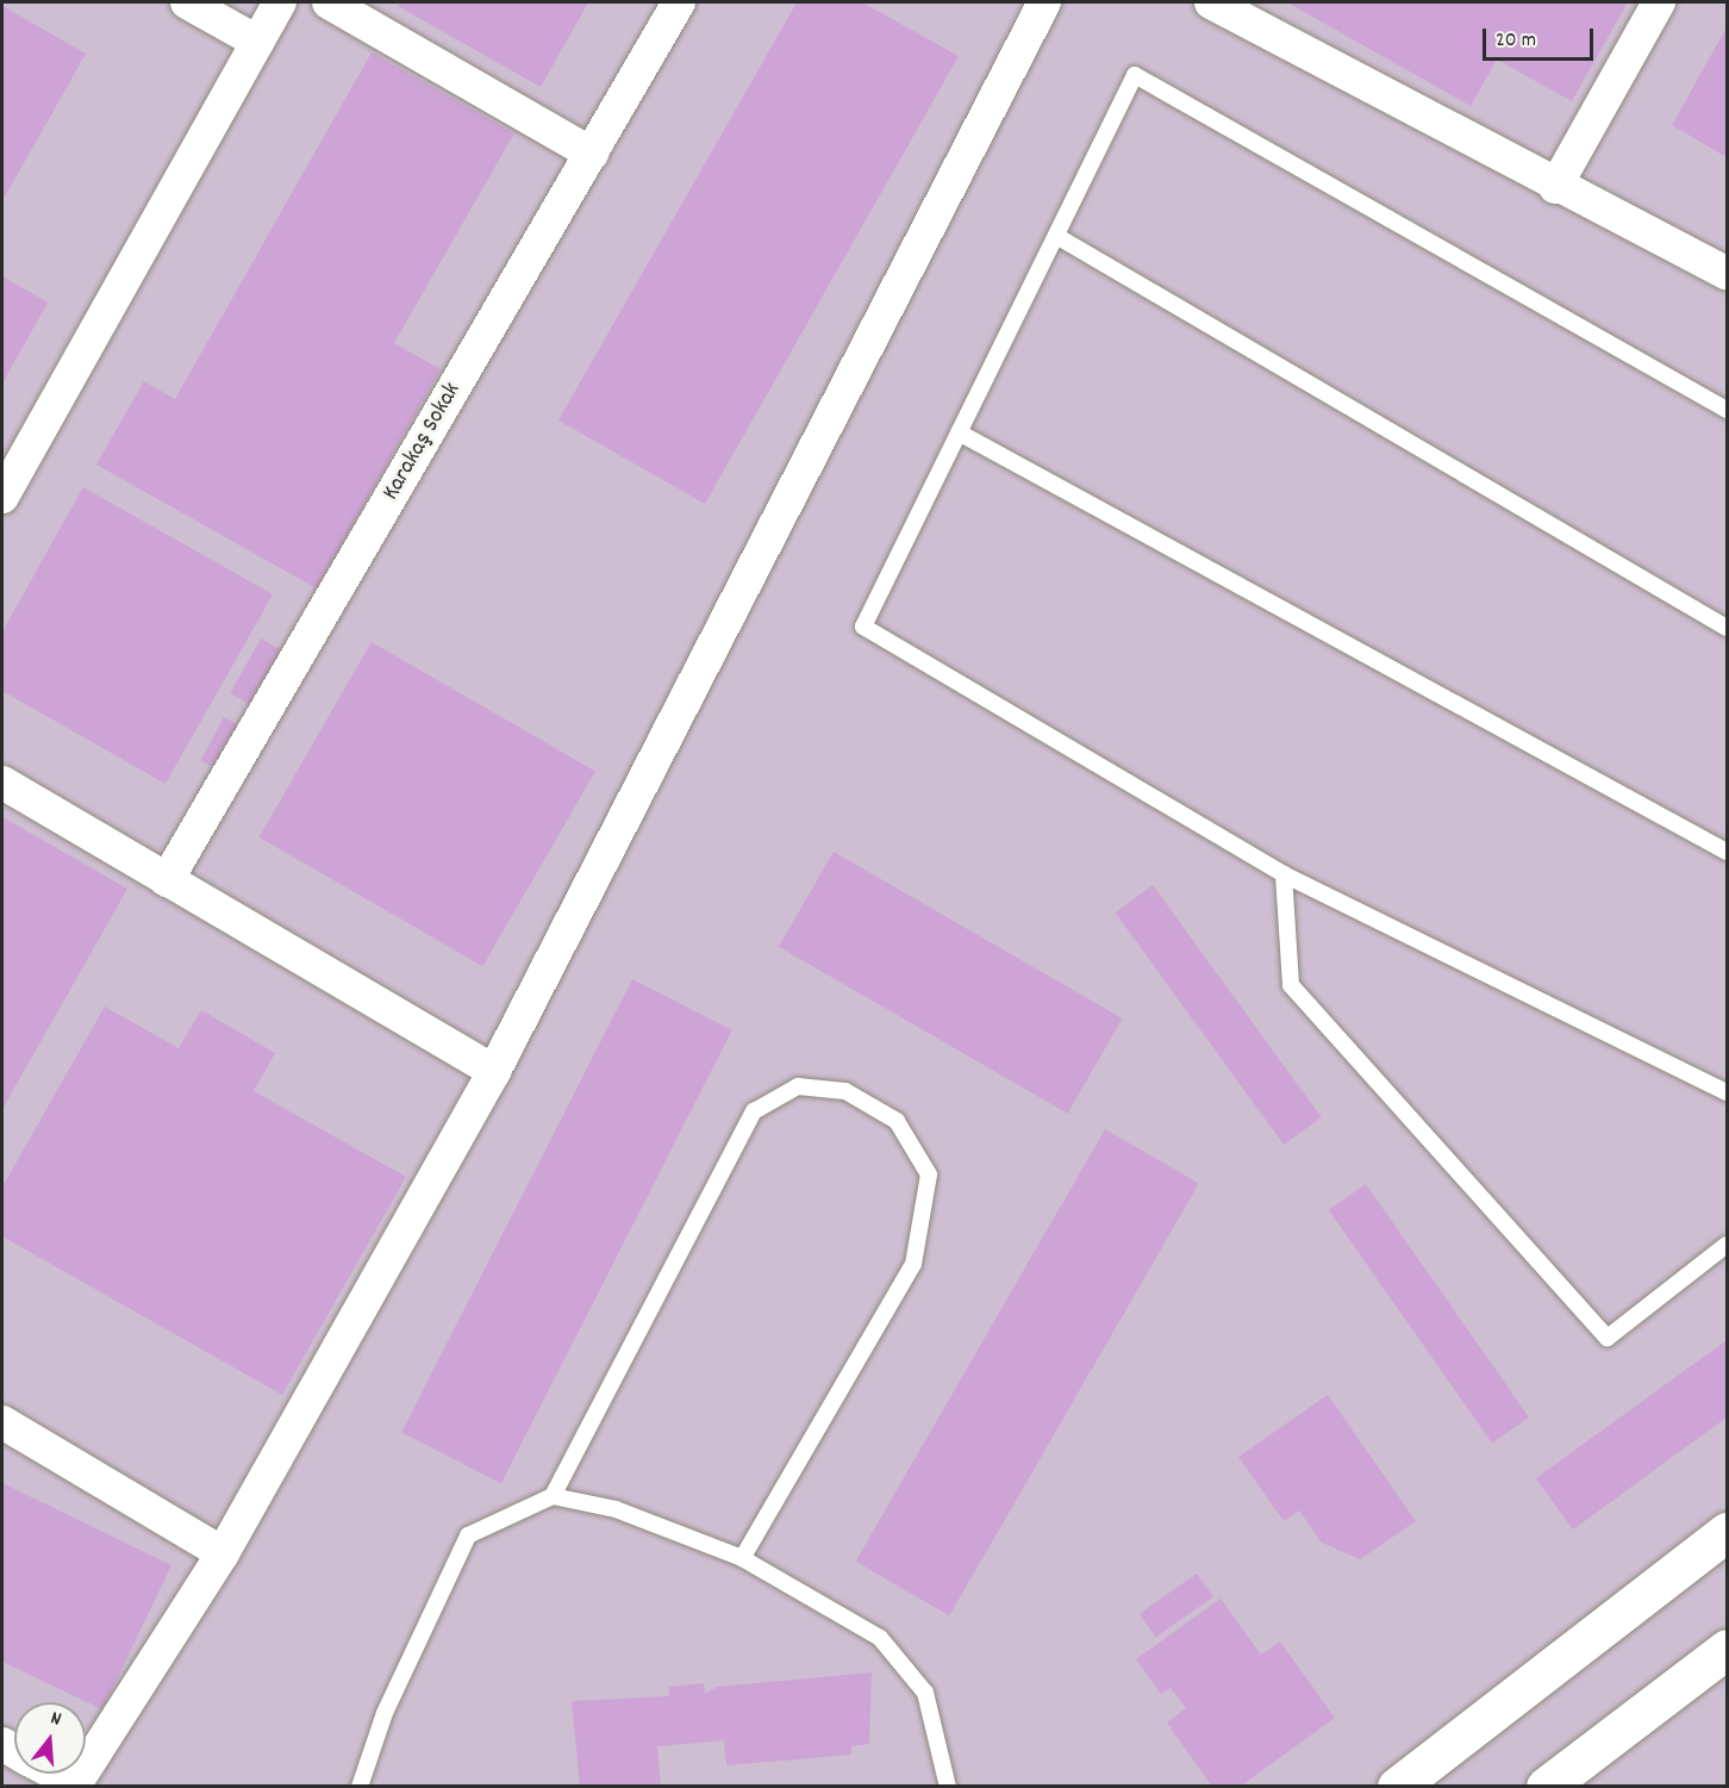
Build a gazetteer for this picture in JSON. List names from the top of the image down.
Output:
{
  "streets": {
    "street": ["Karakaş Sokak"]
  },
  "scale_bar": "20 m",
  "north": "top"
}
